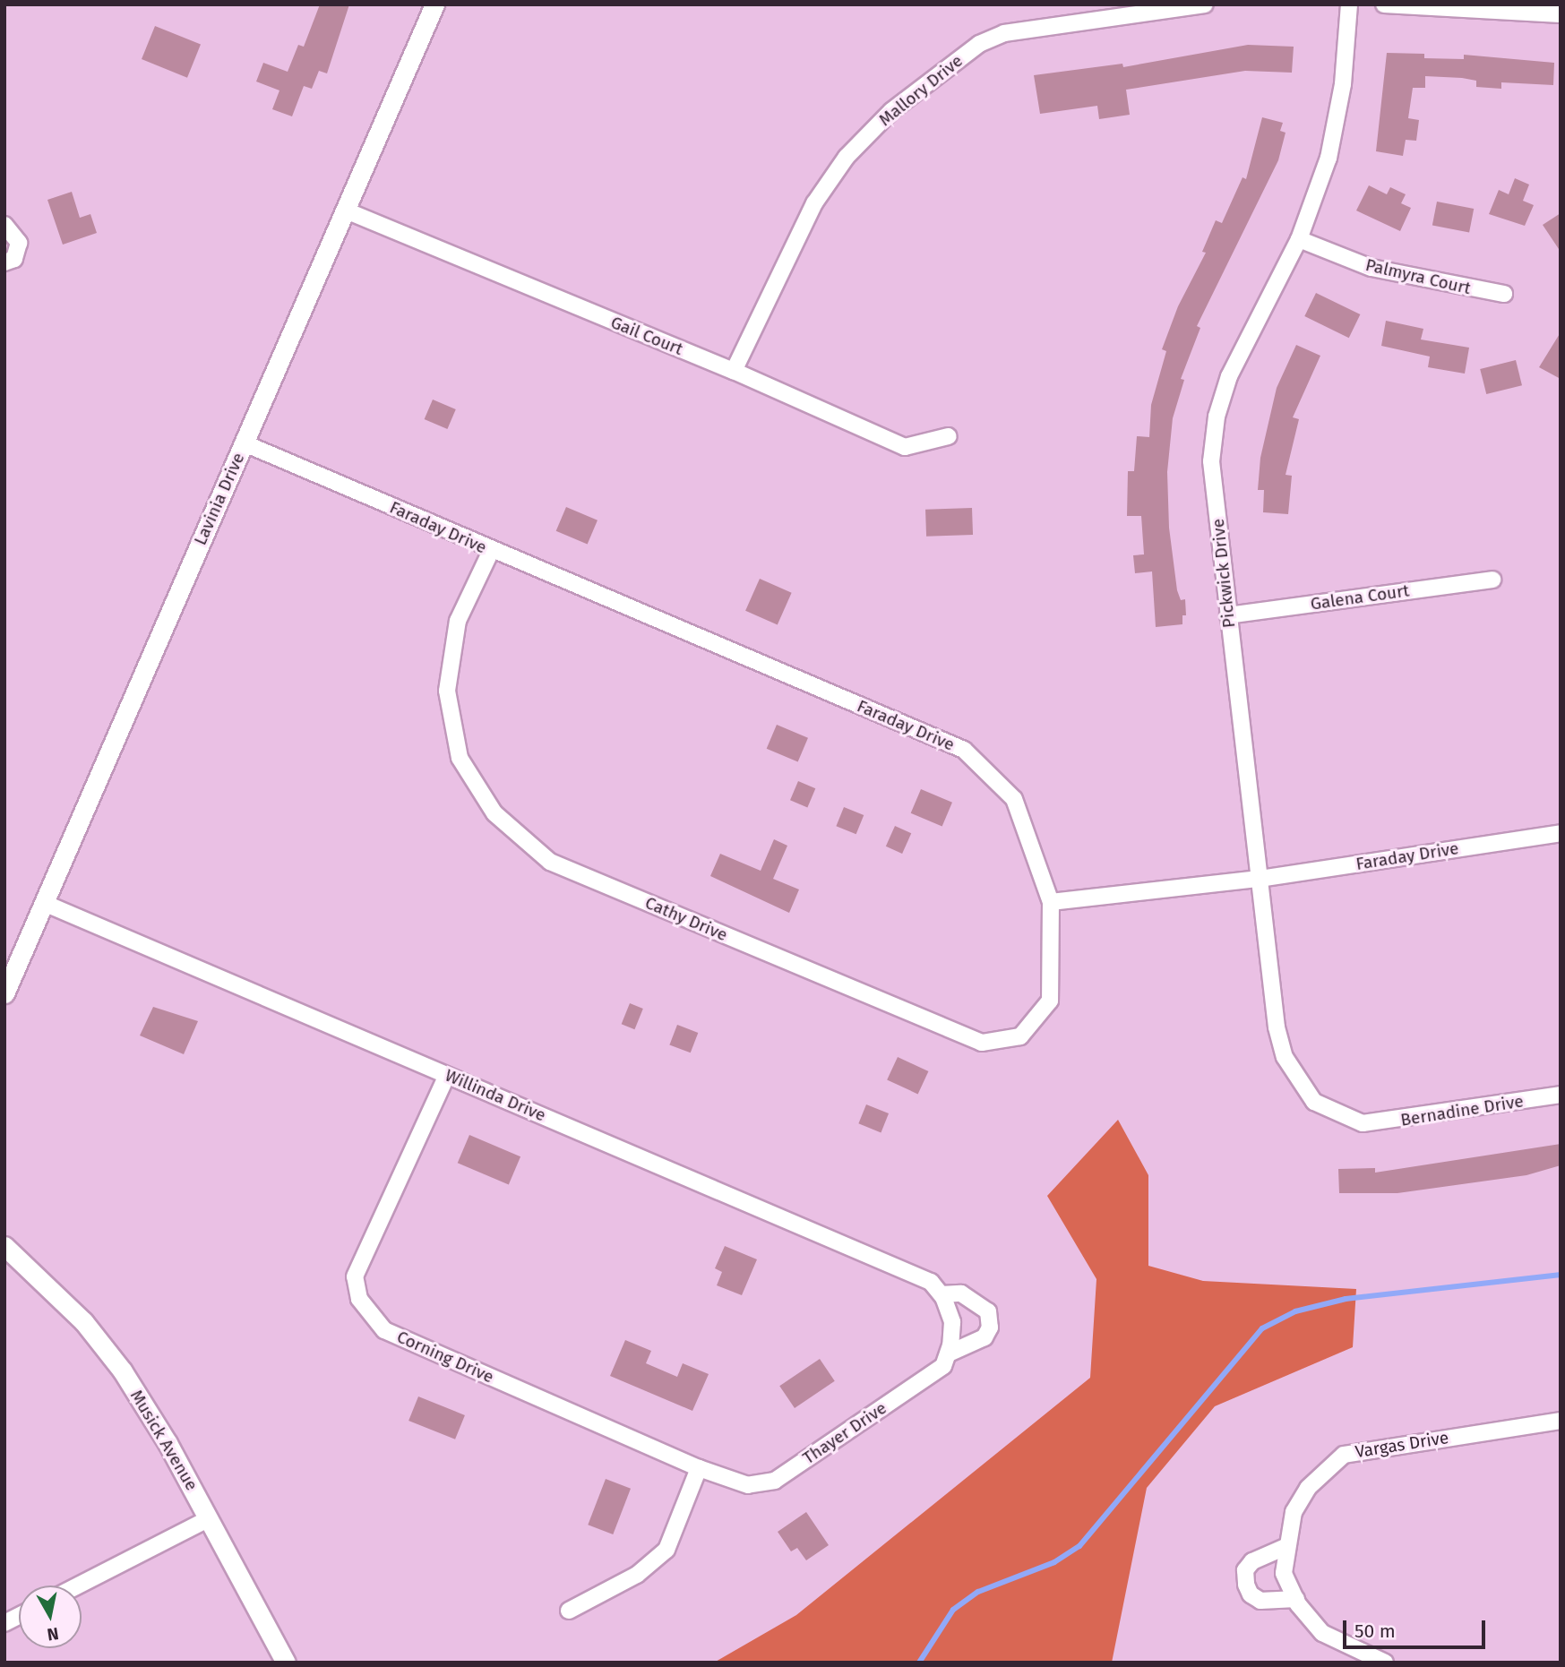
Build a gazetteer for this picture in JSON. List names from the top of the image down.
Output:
{
  "streets": {
    "street": [
      "Mallory Drive",
      "Palmyra Court",
      "Gail Court",
      "Lavinia Drive",
      "Faraday Drive",
      "Pickwick Drive",
      "Galena Court",
      "Cathy Drive",
      "Willinda Drive",
      "Bernadine Drive",
      "Corning Drive",
      "Thayer Drive",
      "Musick Avenue",
      "Vargas Drive"
    ]
  },
  "crossings": [
    ["Mallory Drive", "Gail Court"],
    ["Palmyra Court", "Pickwick Drive"],
    ["Gail Court", "Lavinia Drive"],
    ["Lavinia Drive", "Faraday Drive"],
    ["Lavinia Drive", "Willinda Drive"],
    ["Faraday Drive", "Pickwick Drive"],
    ["Faraday Drive", "Cathy Drive"],
    ["Pickwick Drive", "Galena Court"],
    ["Pickwick Drive", "Bernadine Drive"],
    ["Willinda Drive", "Corning Drive"],
    ["Willinda Drive", "Thayer Drive"],
    ["Corning Drive", "Thayer Drive"]
  ],
  "scale_bar": "50 m",
  "north": "bottom"
}
